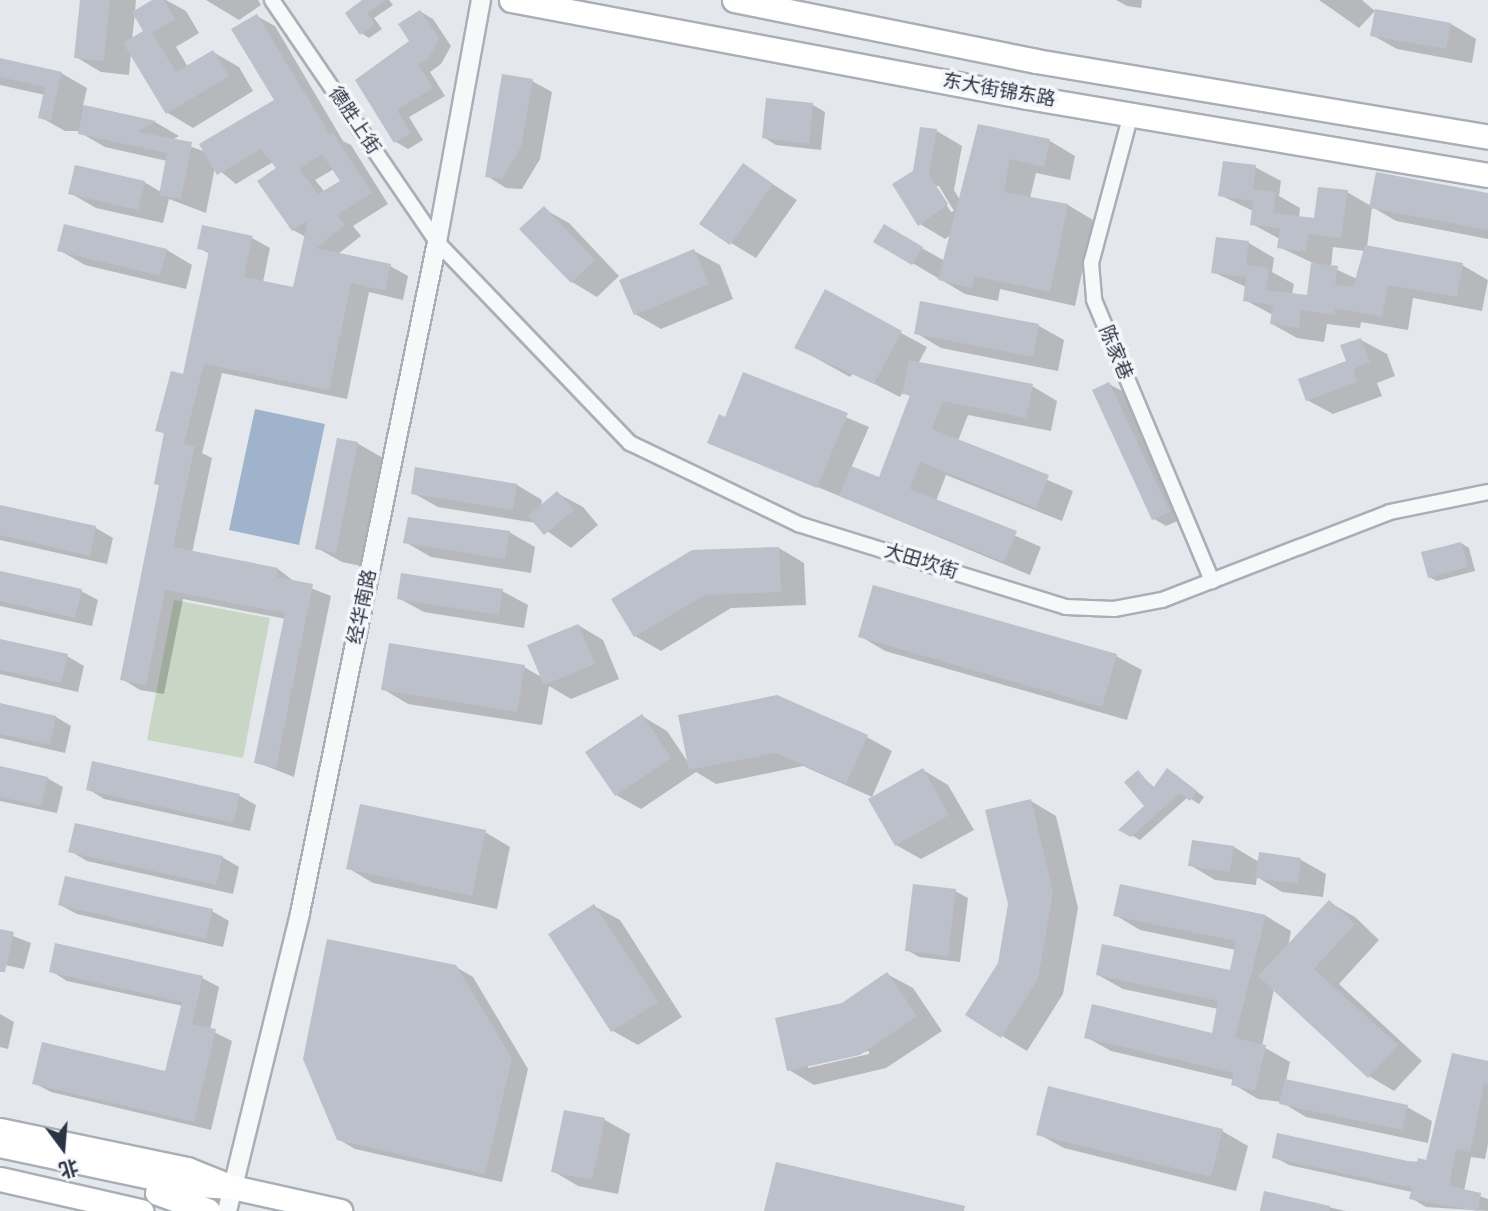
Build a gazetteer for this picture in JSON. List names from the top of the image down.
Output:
{
  "streets": {
    "main road": ["东大街锦东路"],
    "street": [
      "德胜上街",
      "陈家巷",
      "大田坎街",
      "经华南路"
    ]
  },
  "crossings": [
    ["东大街锦东路", "陈家巷"],
    ["德胜上街", "大田坎街"],
    ["德胜上街", "经华南路"],
    ["陈家巷", "大田坎街"],
    ["大田坎街", "经华南路"]
  ],
  "north": "bottom"
}
